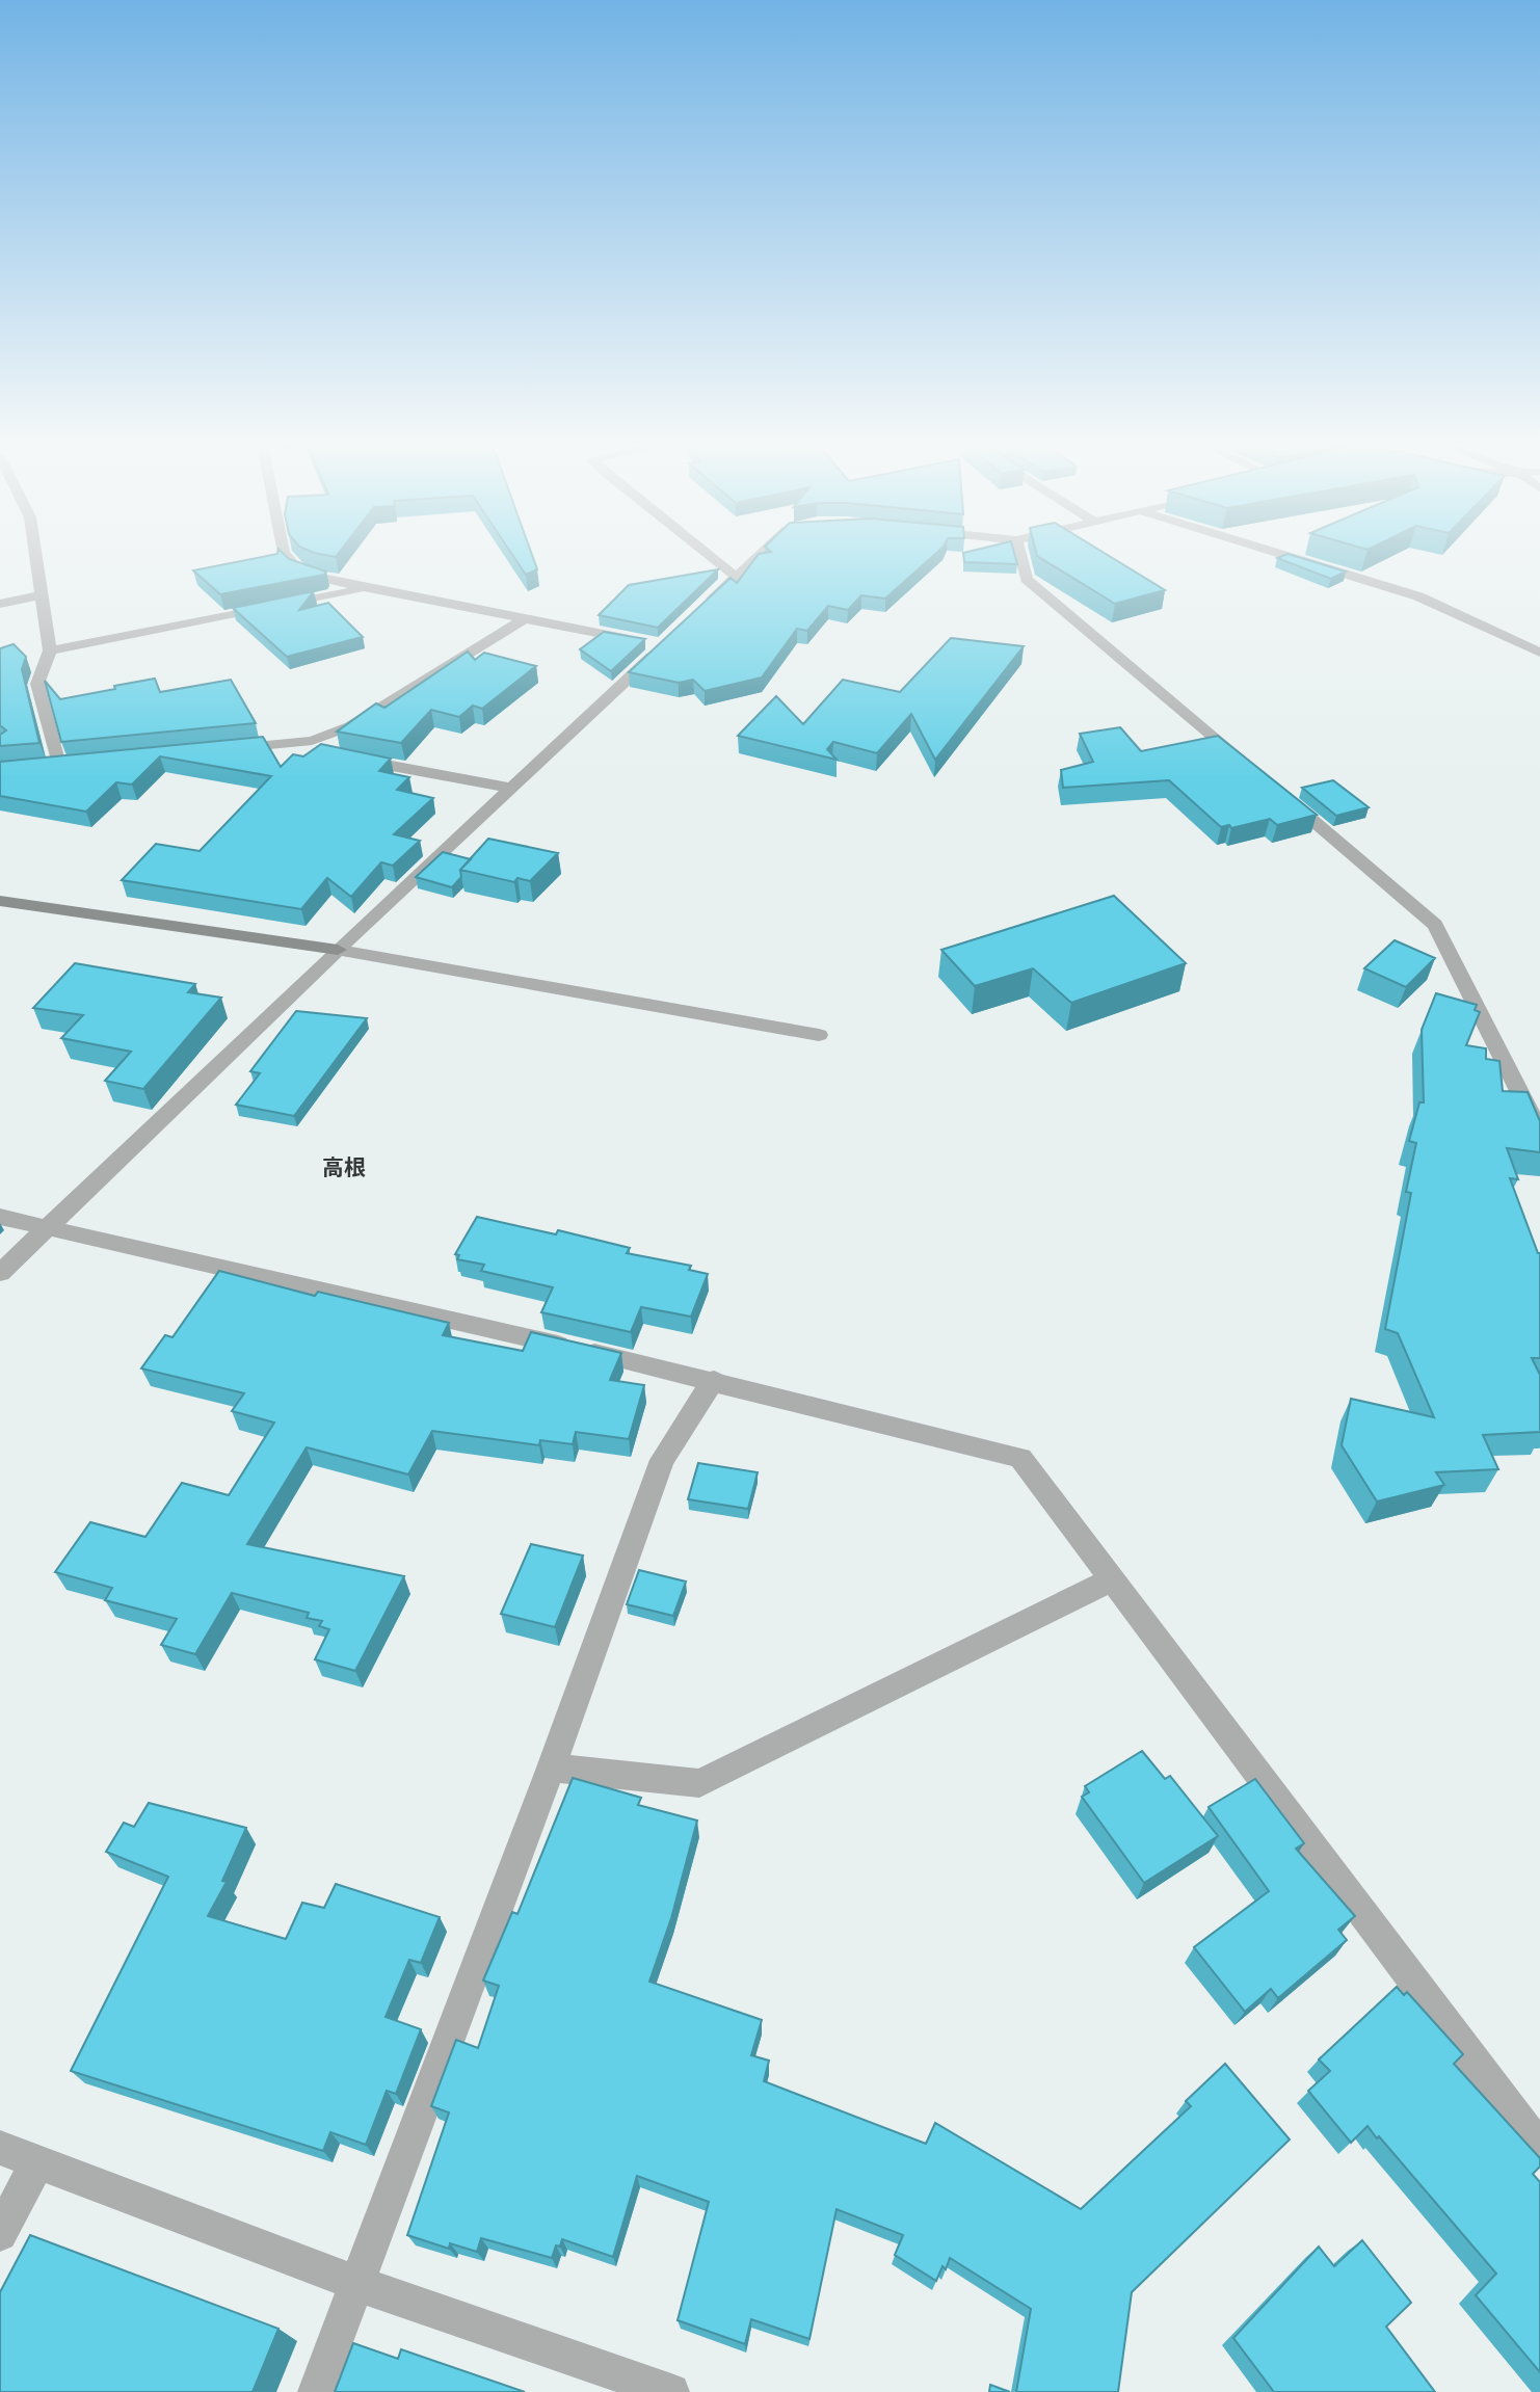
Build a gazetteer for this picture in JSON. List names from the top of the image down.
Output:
{
  "districts": ["高根"]
}
